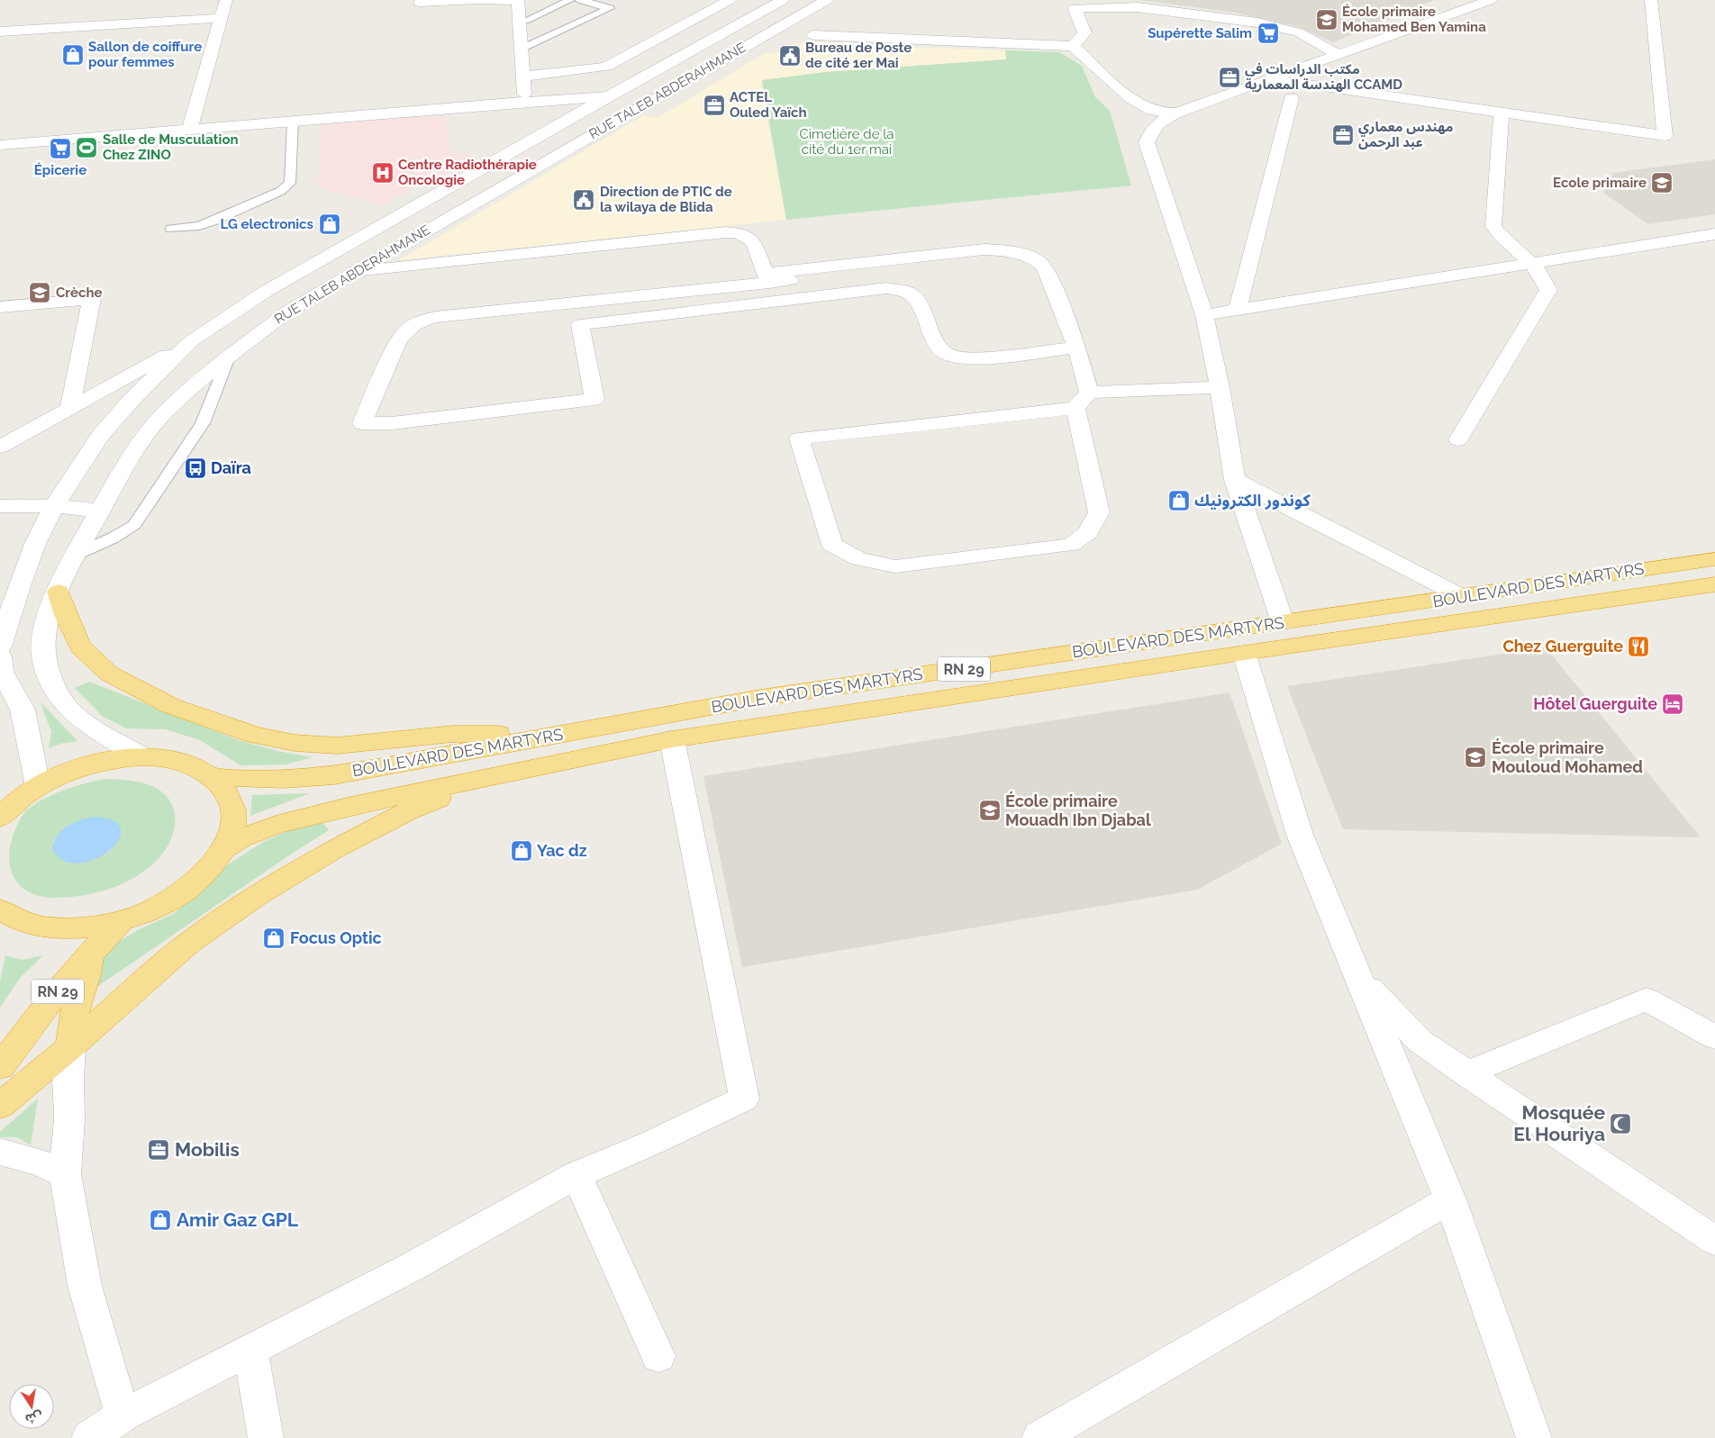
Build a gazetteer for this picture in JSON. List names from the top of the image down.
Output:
{
  "streets": {
    "highway": ["BOULEVARD DES MARTYRS", "RN 29"],
    "street": ["RUE TALEB ABDERAHMANE"]
  },
  "parks": ["Cimetière de la cité du 1er mai"],
  "places": {
    "school or university": [
      "École primaire Mohamed Ben Yamina",
      "Ecole primaire",
      "Crèche",
      "École primaire Mouloud Mohamed",
      "École primaire Mouadh Ibn Djabal"
    ],
    "supermarket": ["Supérette Salim", "Épicerie"],
    "shop": [
      "Sallon de coiffure pour femmes",
      "LG electronics",
      "كوندور الكترونيك",
      "Yac dz",
      "Focus Optic",
      "Amir Gaz GPL"
    ],
    "public building": ["Bureau de Poste de cité 1er Mai", "Direction de PTIC de la wilaya de Blida"],
    "office": [
      "مكتب الدراسات في الهندسة المعمارية CCAMD",
      "ACTEL Ouled Yaïch",
      "مهندس معماري عبد الرحمن",
      "Mobilis"
    ],
    "sports": ["Salle de Musculation Chez ZINO"],
    "hospital": ["Centre Radiothérapie Oncologie"],
    "bus stop": ["Daïra"],
    "restaurant": ["Chez Guerguite"],
    "hotel": ["Hôtel Guerguite"],
    "mosque": ["Mosquée El Houriya"]
  },
  "north": "bottom"
}
